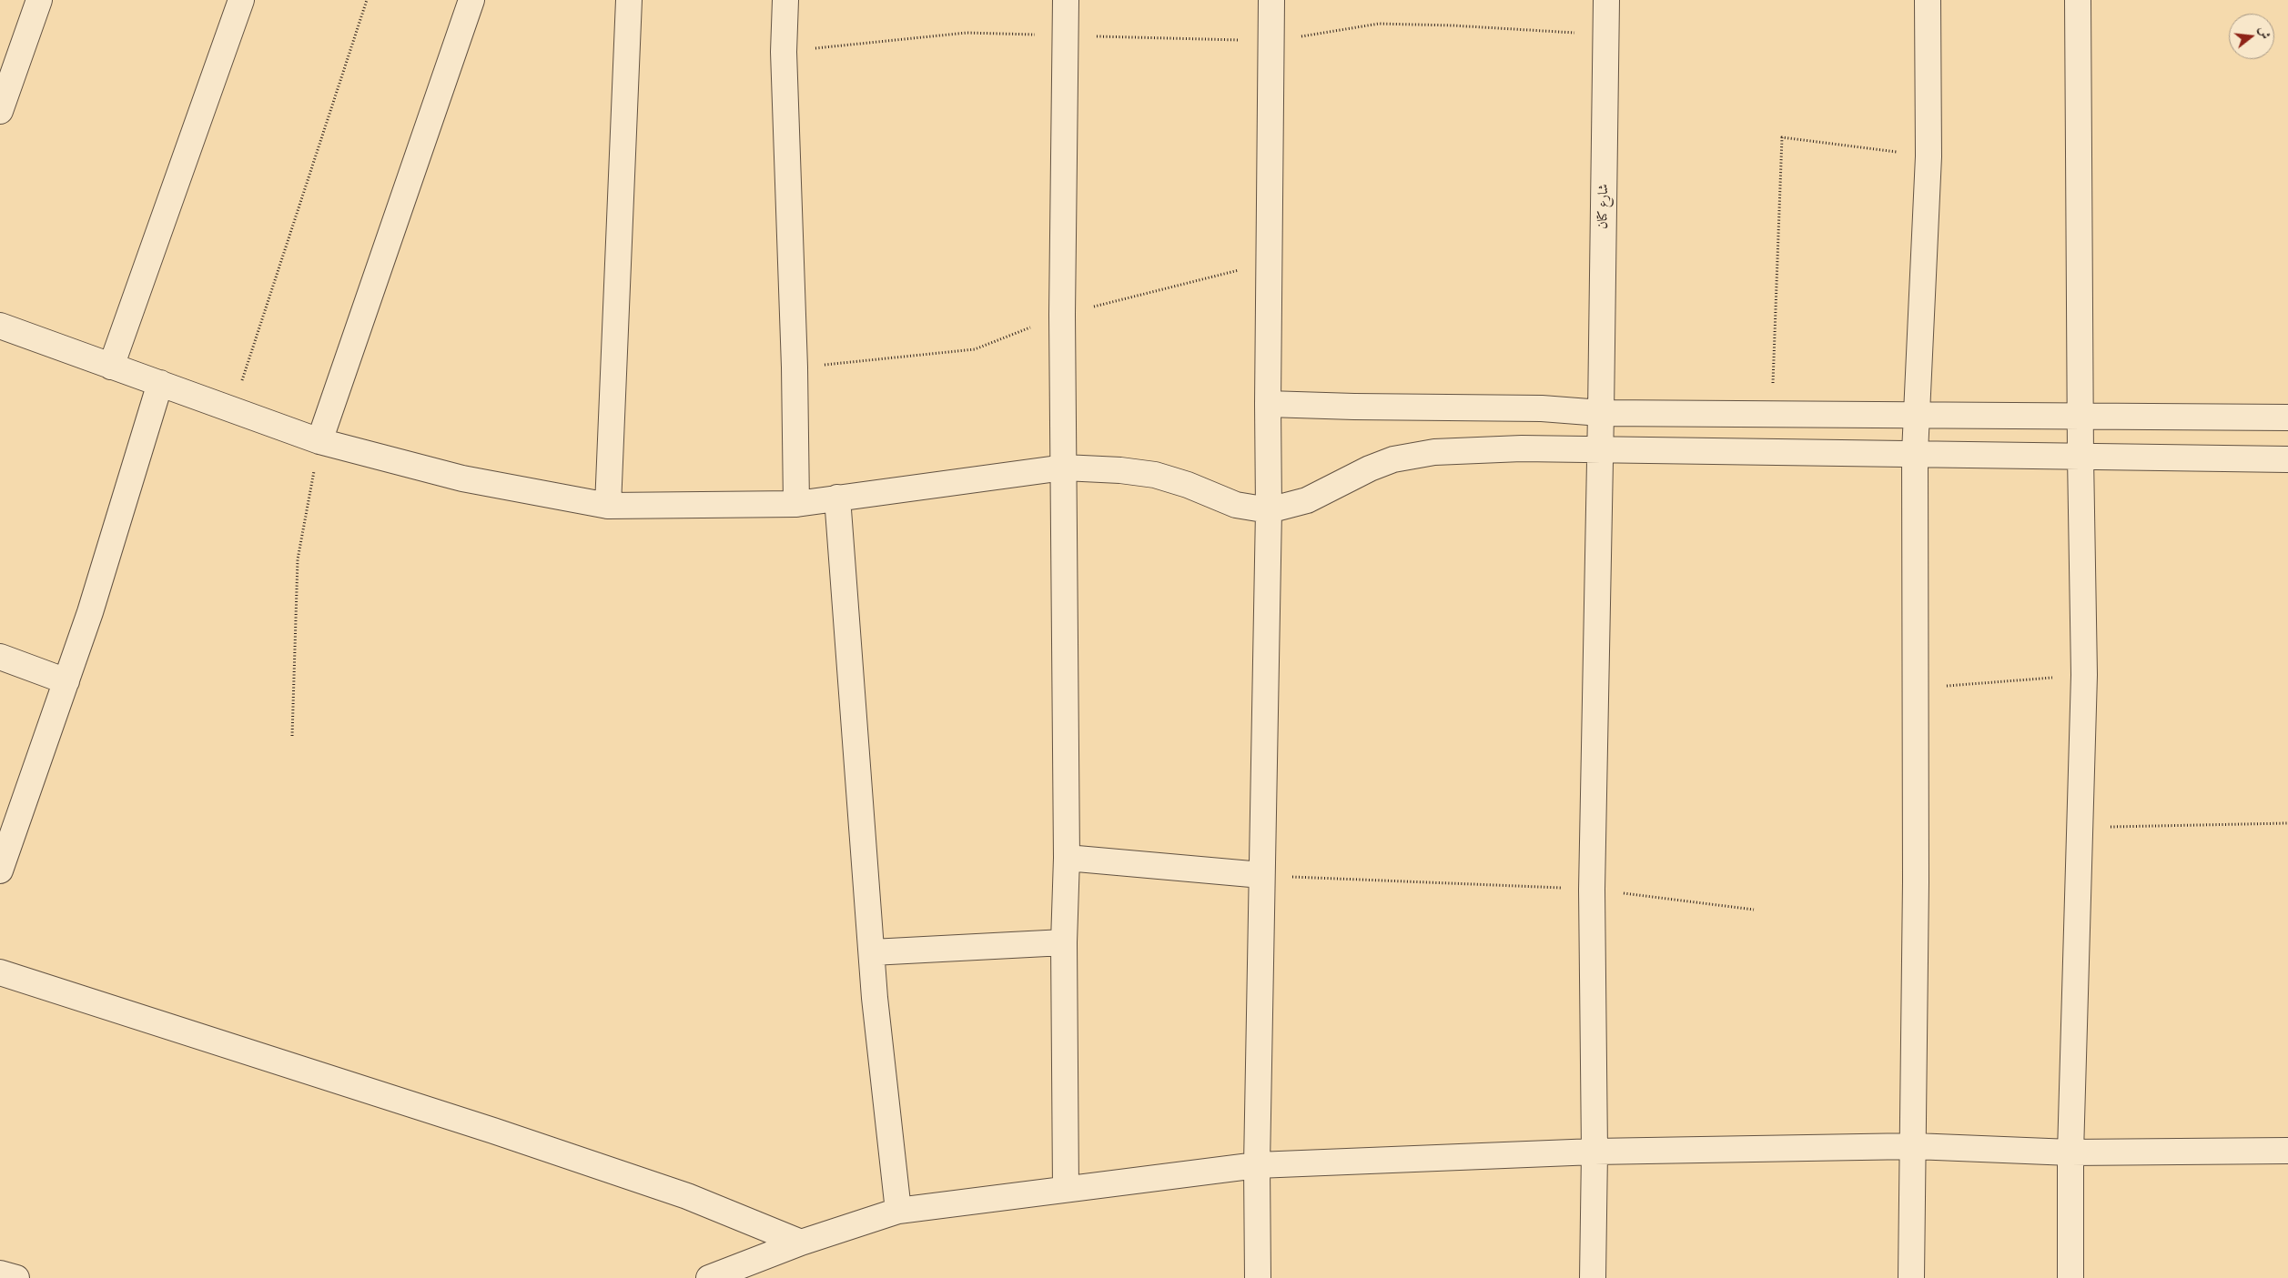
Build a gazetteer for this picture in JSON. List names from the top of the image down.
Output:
{
  "streets": {
    "street": ["شارع كتان"]
  },
  "north": "right"
}
